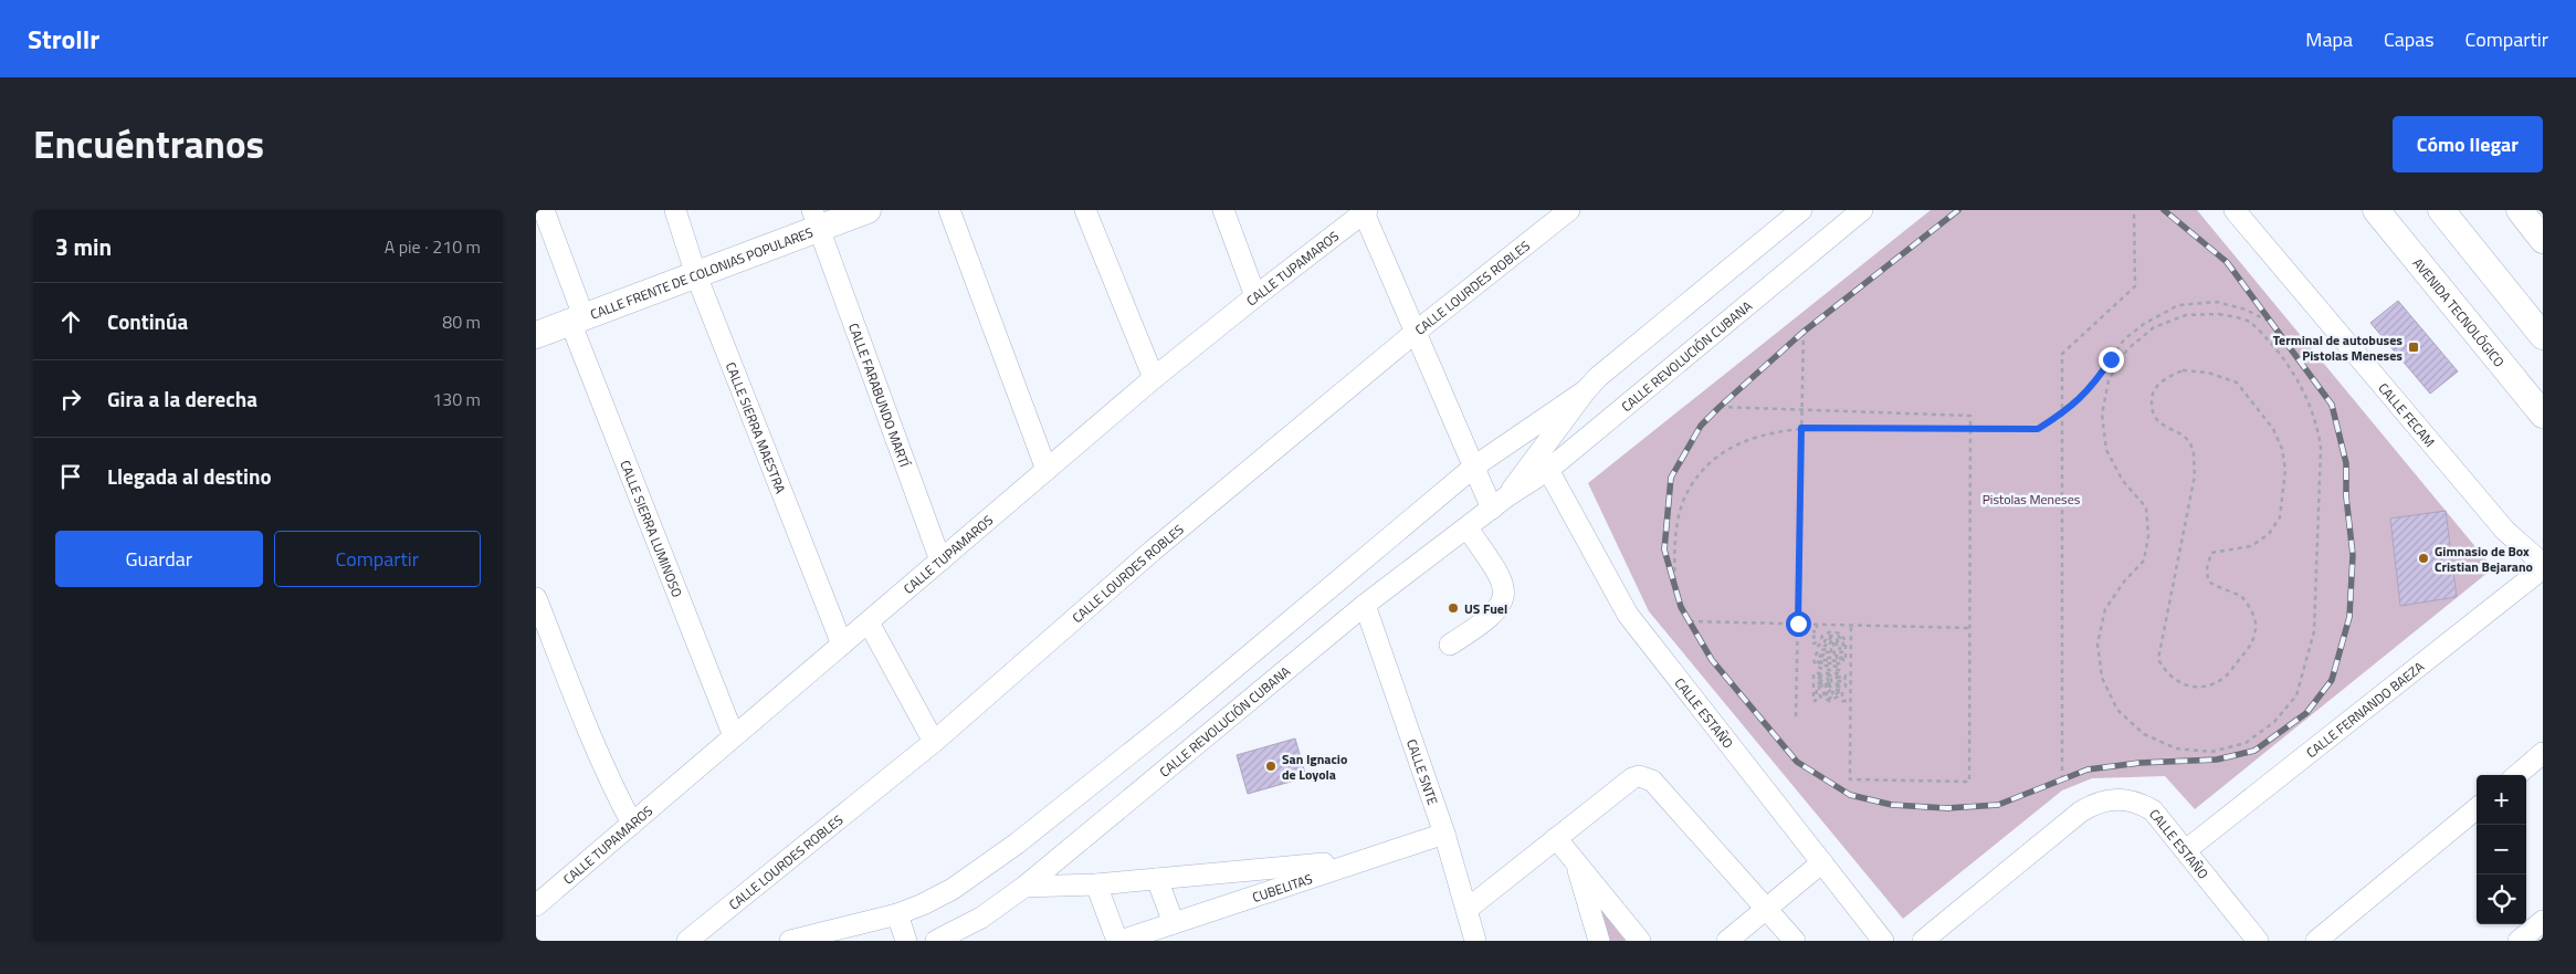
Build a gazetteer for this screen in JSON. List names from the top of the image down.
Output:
{
  "streets": {
    "main road": ["CALLE FRENTE DE COLONIAS POPULARES", "AVENIDA TECNOLÓGICO"],
    "street": [
      "CALLE TUPAMAROS",
      "CALLE LOURDES ROBLES",
      "CALLE REVOLUCIÓN CUBANA",
      "CALLE FARABUNDO MARTÍ",
      "CALLE FECAM",
      "CALLE SIERRA MAESTRA",
      "CALLE SIERRA LUMINOSO",
      "CALLE FERNANDO BAEZA",
      "CALLE ESTAÑO",
      "CALLE SNTE",
      "CUBELITAS"
    ]
  },
  "crossings": [
    ["CALLE TUPAMAROS", "CALLE FARABUNDO MARTÍ"],
    ["CALLE TUPAMAROS", "CALLE SIERRA MAESTRA"],
    ["CALLE TUPAMAROS", "CALLE SIERRA LUMINOSO"],
    ["CALLE FRENTE DE COLONIAS POPULARES", "CALLE FARABUNDO MARTÍ"],
    ["CALLE FRENTE DE COLONIAS POPULARES", "CALLE SIERRA MAESTRA"],
    ["CALLE FRENTE DE COLONIAS POPULARES", "CALLE SIERRA LUMINOSO"],
    ["CALLE REVOLUCIÓN CUBANA", "CALLE ESTAÑO"],
    ["CALLE REVOLUCIÓN CUBANA", "CALLE SNTE"],
    ["CALLE FECAM", "CALLE FERNANDO BAEZA"],
    ["CALLE FERNANDO BAEZA", "CALLE ESTAÑO"],
    ["CALLE SNTE", "CUBELITAS"]
  ],
  "parks": ["Pistolas Meneses"],
  "places": {
    "transit": ["Terminal de autobuses Pistolas Meneses"],
    "other": ["Gimnasio de Box Cristian Bejarano", "US Fuel", "San Ignacio de Loyola"]
  },
  "page": {
    "header": "Strollr",
    "nav": ["Mapa", "Capas", "Compartir"],
    "title": "Encuéntranos",
    "buttons": [
      "Cómo llegar",
      ["Guardar", "Compartir"]
    ],
    "heading": ["3 min", "A pie · 210 m"],
    "list": [
      ["Continúa", "80 m"],
      ["Gira a la derecha", "130 m"],
      "Llegada al destino"
    ],
    "map_buttons": ["+", "−"]
  }
}
